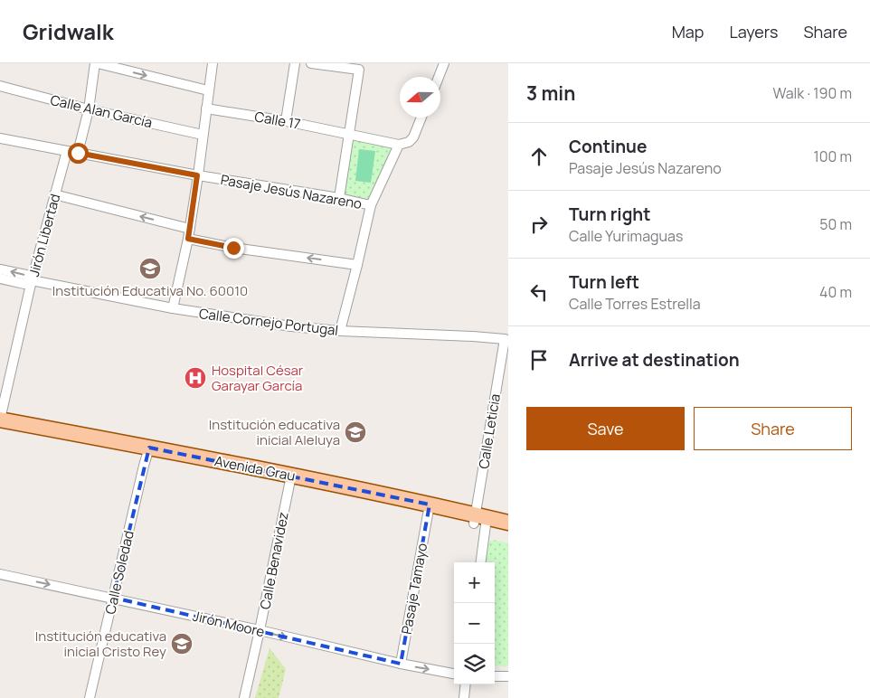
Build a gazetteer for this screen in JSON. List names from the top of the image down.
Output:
{
  "streets": {
    "main road": ["Avenida Grau"],
    "street": [
      "Calle Alan García",
      "Calle 17",
      "Pasaje Jesús Nazareno",
      "Jirón Libertad",
      "Calle Cornejo Portugal",
      "Calle Leticia",
      "Calle Benavidez",
      "Calle Soledad",
      "Pasaje Tamayo",
      "Jirón Moore"
    ]
  },
  "crossings": [
    ["Jirón Libertad", "Calle Cornejo Portugal"],
    ["Jirón Libertad", "Avenida Grau"],
    ["Calle Cornejo Portugal", "Calle Leticia"],
    ["Calle Leticia", "Avenida Grau"],
    ["Avenida Grau", "Calle Benavidez"],
    ["Avenida Grau", "Calle Soledad"],
    ["Avenida Grau", "Pasaje Tamayo"],
    ["Calle Benavidez", "Jirón Moore"],
    ["Calle Soledad", "Jirón Moore"],
    ["Pasaje Tamayo", "Jirón Moore"]
  ],
  "one_way": ["Jirón Moore"],
  "places": {
    "school or university": ["Institución Educativa No. 60010", "Institución educativa inicial Aleluya", "Institución educativa inicial Cristo Rey"],
    "hospital": ["Hospital César Garayar García"]
  },
  "north": "left",
  "page": {
    "header": "Gridwalk",
    "nav": ["Map", "Layers", "Share"],
    "heading": ["3 min", "Walk · 190 m"],
    "list": [
      ["Continue", "Pasaje Jesús Nazareno", "100 m"],
      ["Turn right", "Calle Yurimaguas", "50 m"],
      ["Turn left", "Calle Torres Estrella", "40 m"],
      "Arrive at destination"
    ],
    "buttons": ["Save", "Share"],
    "map_buttons": ["+", "−"]
  }
}
